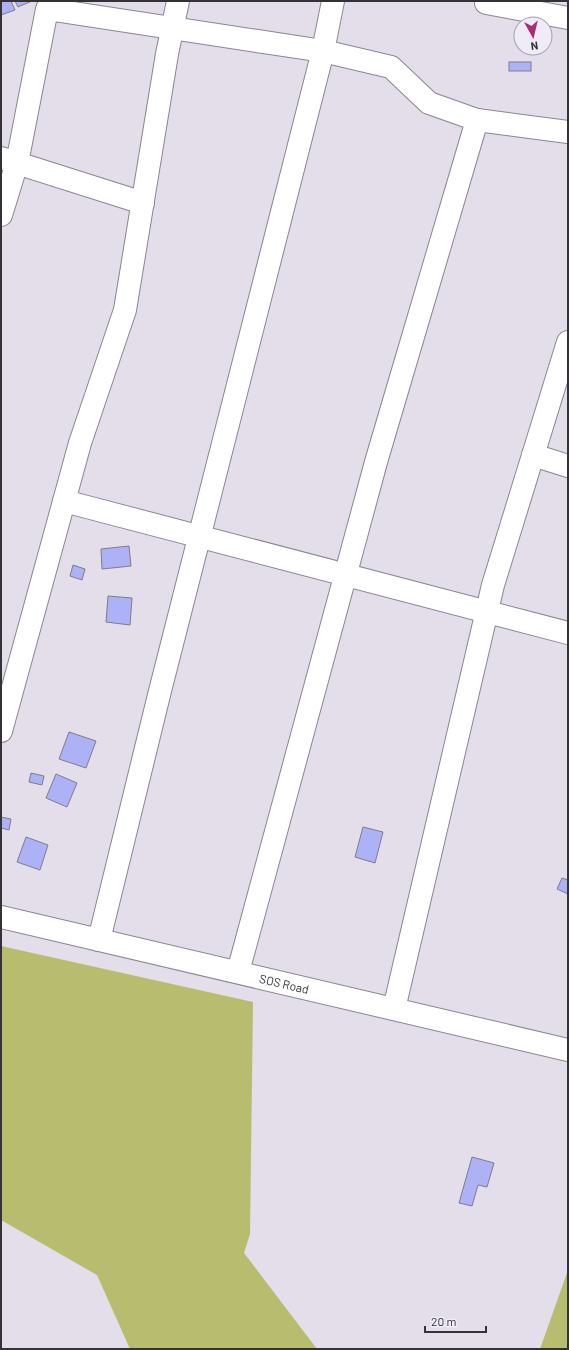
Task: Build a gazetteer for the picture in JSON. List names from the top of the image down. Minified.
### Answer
{"streets":{"street":["SOS Road"]},"scale_bar":"20 m","north":"bottom"}
